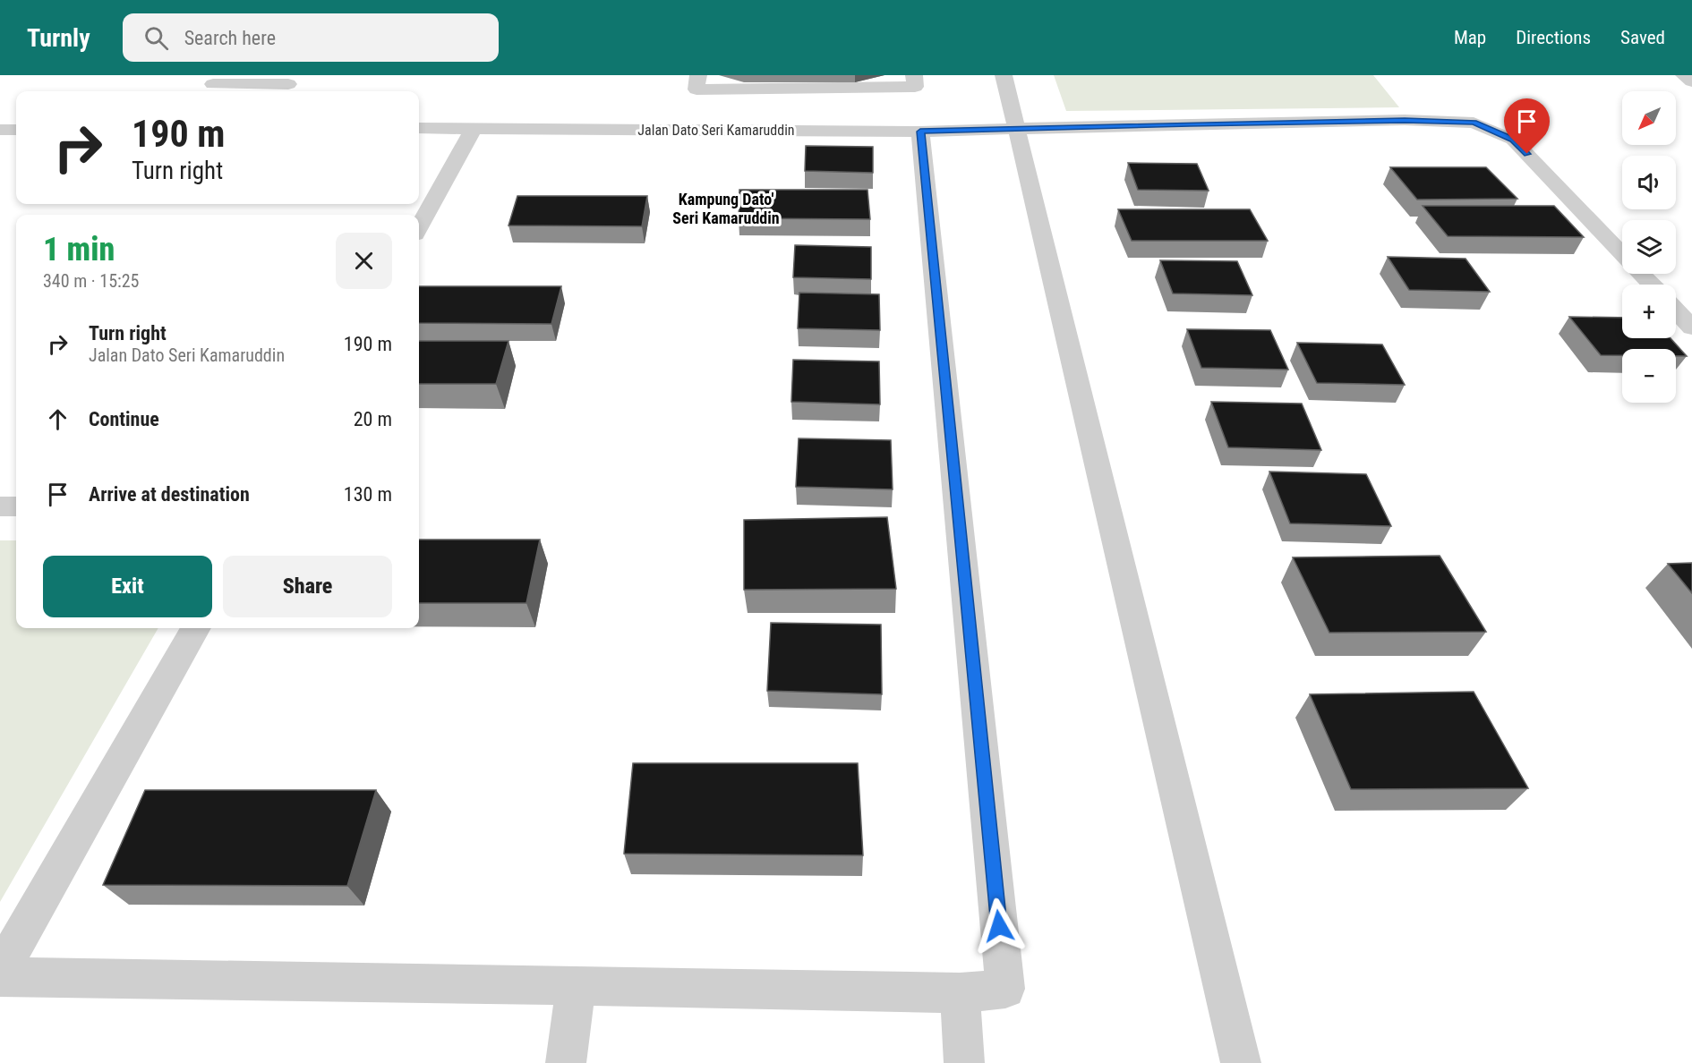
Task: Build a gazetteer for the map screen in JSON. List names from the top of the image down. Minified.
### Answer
{"streets":{"street":["Jalan Dato Seri Kamaruddin"]},"districts":["Kampung Dato' Seri Kamaruddin"],"north":"bottom left","page":{"header":"Turnly","search":"Search here","nav":["Map","Directions","Saved"],"map_buttons":["+","−"],"turn":["190 m","Turn right"],"heading":["1 min","340 m · 15:25"],"list":[{"name":"Turn right","note":"Jalan Dato Seri Kamaruddin","value":"190 m"},{"name":"Continue","value":"20 m"},{"name":"Arrive at destination","value":"130 m"}],"buttons":["Exit","Share"]}}
